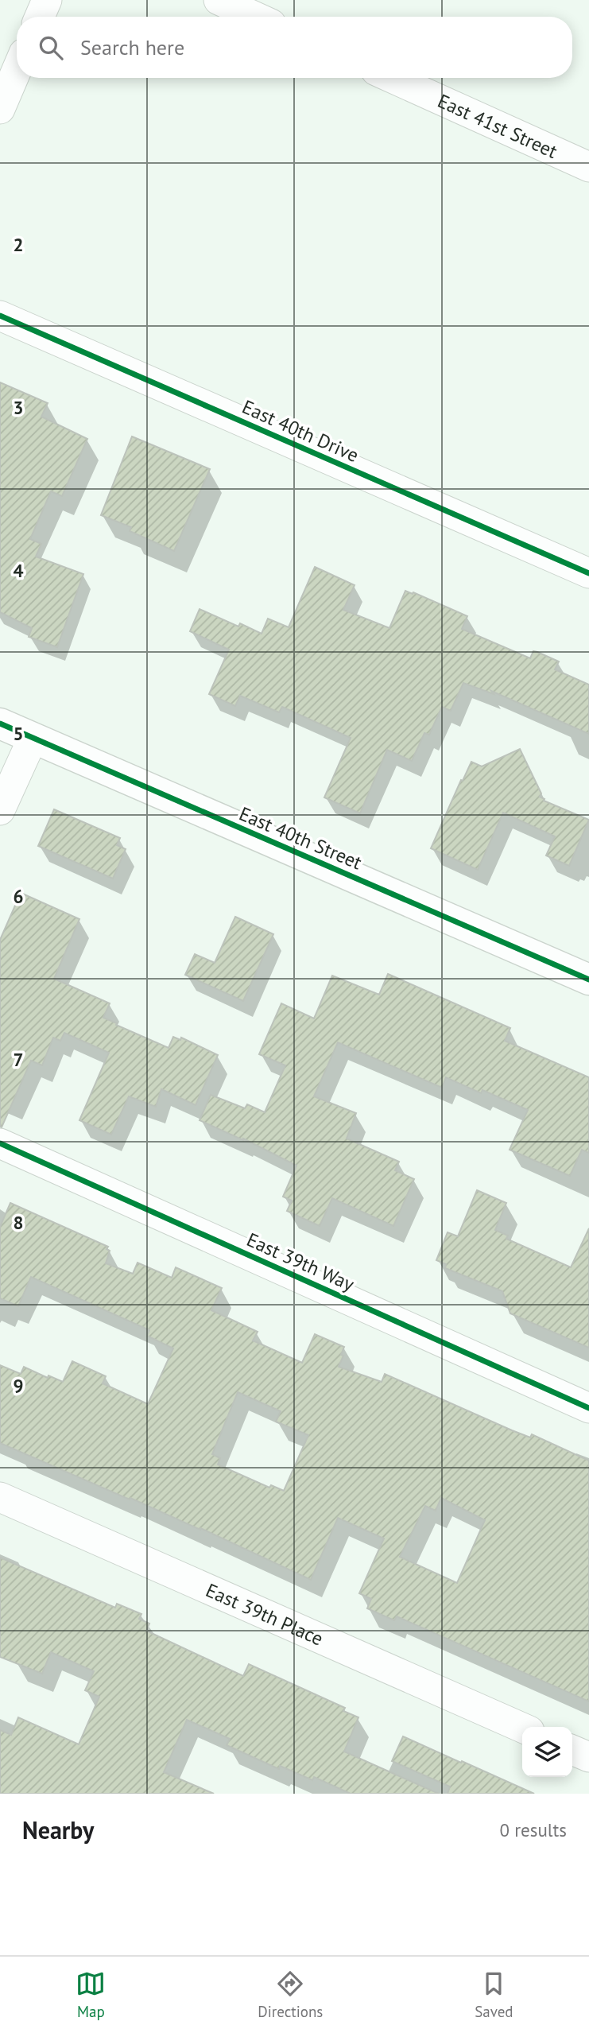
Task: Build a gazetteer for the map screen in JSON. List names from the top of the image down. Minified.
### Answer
{"streets":{"street":["East 41st Street","East 40th Drive","East 40th Street","East 39th Way","East 39th Place"]},"page":{"search":"Search here","heading":["Nearby","0 results"],"nav":["Map","Directions","Saved"]},"grid":{"rows":["2","3","4","5","6","7","8","9"]}}
